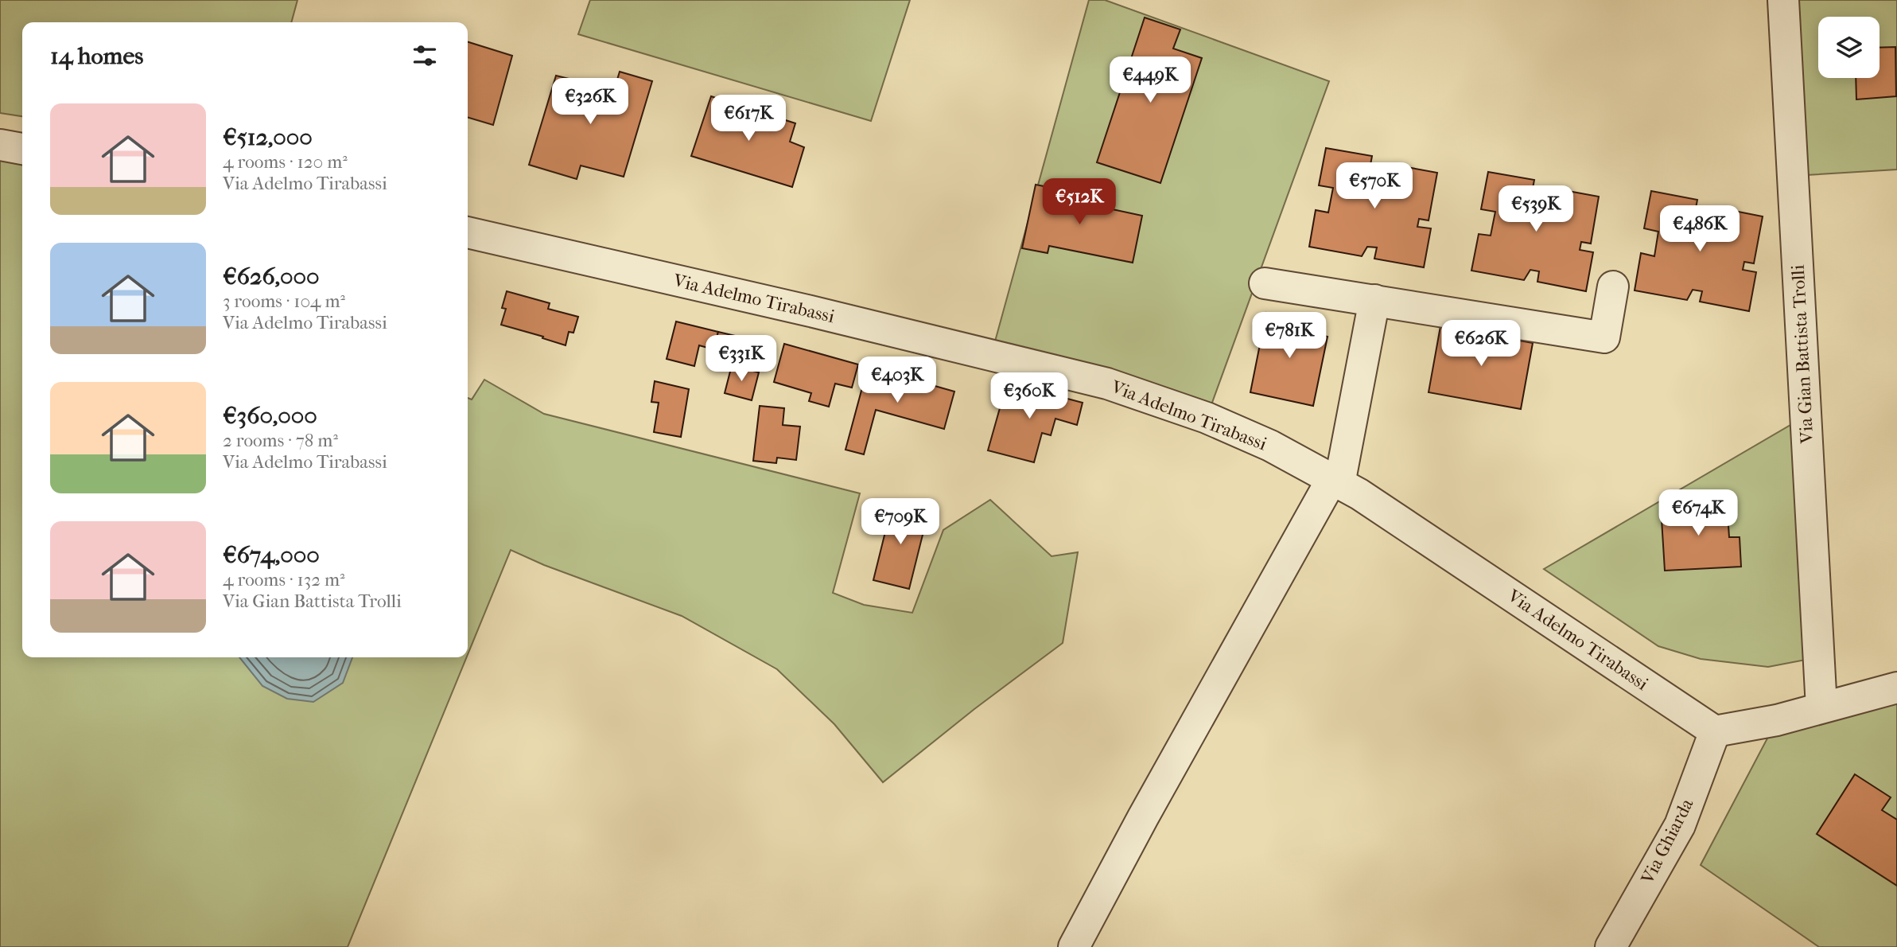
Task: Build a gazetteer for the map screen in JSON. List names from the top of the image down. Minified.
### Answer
{"streets":{"street":["Via Adelmo Tirabassi","Via Gian Battista Trolli","Via Ghiarda"]},"crossings":[["Via Adelmo Tirabassi","Via Ghiarda"]],"page":{"heading":"14 homes","price":["€449K","€326K","€617K","€570K","€512K","€539K","€486K","€781K","€626K","€331K","€403K","€360K","€674K","€709K"],"list":[{"name":"€512,000","note":"4 rooms · 120 m² · Via Adelmo Tirabassi"},{"name":"€626,000","note":"3 rooms · 104 m² · Via Adelmo Tirabassi"},{"name":"€360,000","note":"2 rooms · 78 m² · Via Adelmo Tirabassi"},{"name":"€674,000","note":"4 rooms · 132 m² · Via Gian Battista Trolli"}]}}
